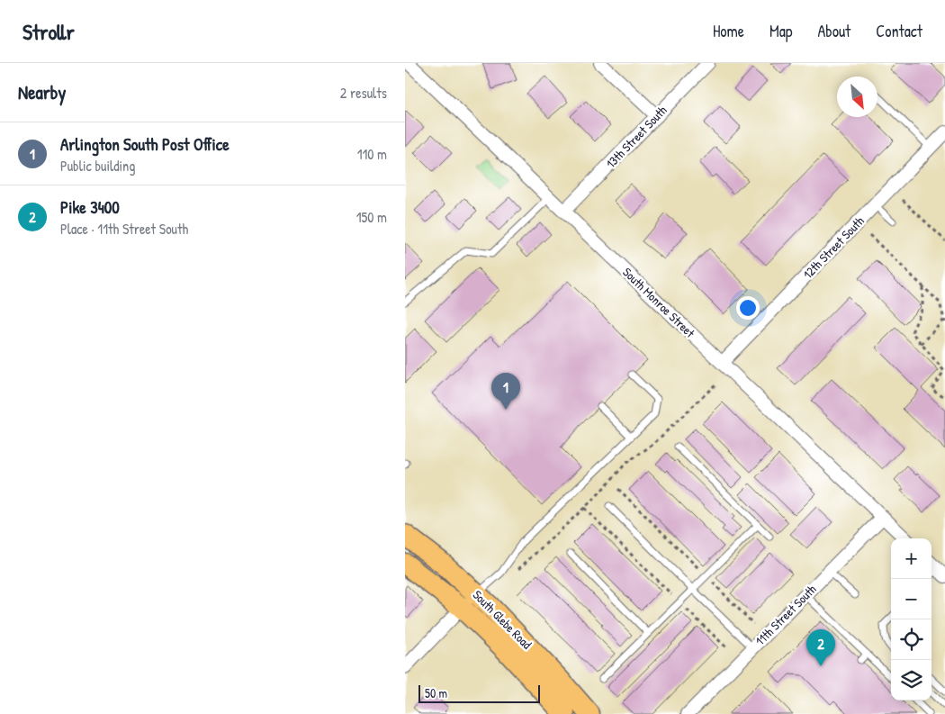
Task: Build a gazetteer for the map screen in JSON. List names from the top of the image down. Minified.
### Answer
{"streets":{"main road":["South Glebe Road"],"street":["13th Street South","12th Street South","South Monroe Street","11th Street South"]},"crossings":[["13th Street South","South Monroe Street"],["12th Street South","South Monroe Street"],["South Monroe Street","11th Street South"]],"scale_bar":"50 m","north":"bottom right","page":{"header":"Strollr","nav":["Home","Map","About","Contact"],"heading":["Nearby","2 results"],"list":[{"mark":"1","name":"Arlington South Post Office","note":"Public building","value":"110 m"},{"mark":"2","name":"Pike 3400","note":"Place · 11th Street South","value":"150 m"}],"pins":["1","2"],"map_buttons":["+","−"],"scale":"50 m"}}
